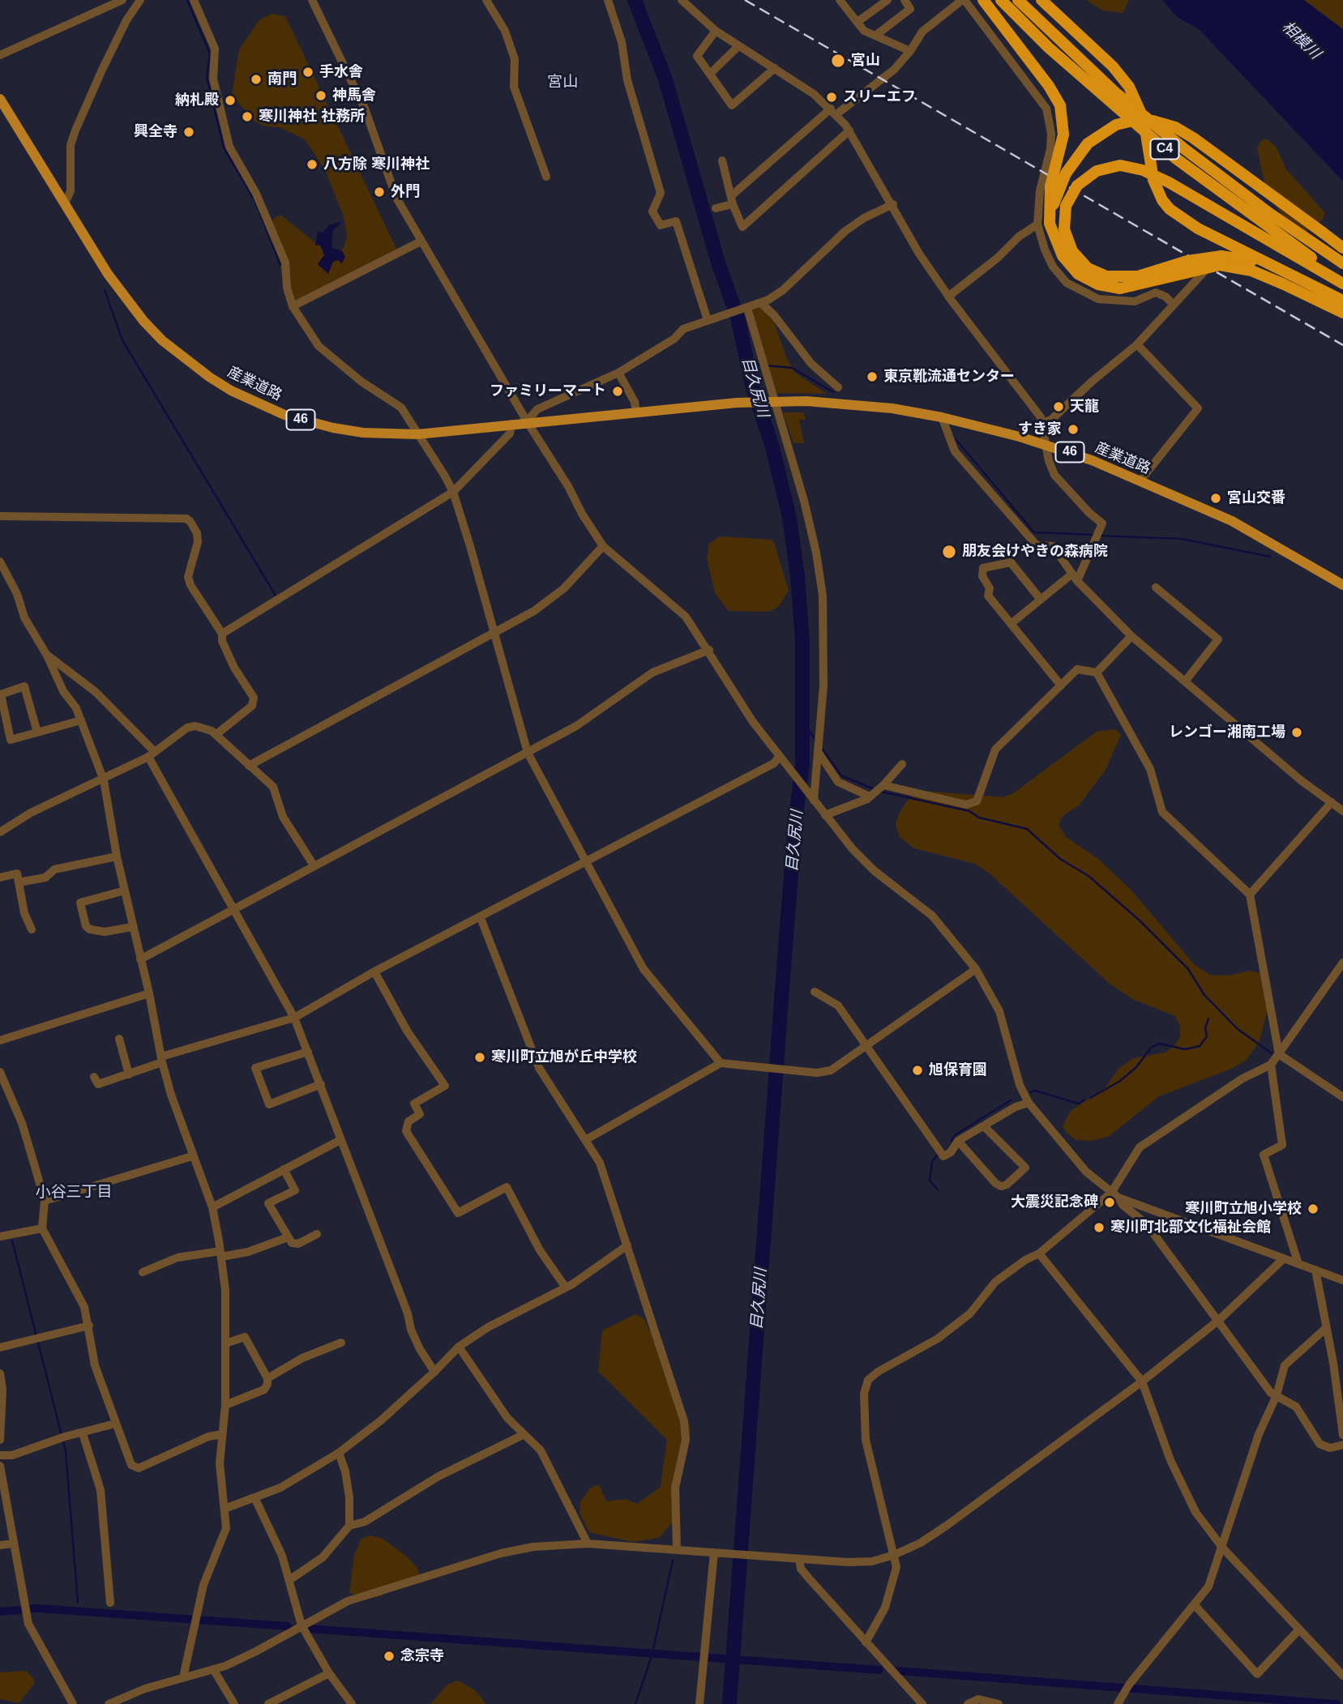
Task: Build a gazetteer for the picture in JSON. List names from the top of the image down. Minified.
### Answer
{"streets":{"highway":["C4"],"main road":["産業道路","46"]},"districts":["宮山","小谷三丁目"],"water":["相模川","目久尻川"],"places":["宮山","手水舎","南門","神馬舎","スリーエフ","納札殿","寒川神社 社務所","興全寺","八方除 寒川神社","外門","東京靴流通センター","ファミリーマート","天龍","すき家","宮山交番","朋友会けやきの森病院","レンゴー湘南工場","寒川町立旭が丘中学校","旭保育園","大震災記念碑","寒川町立旭小学校","寒川町北部文化福祉会館","念宗寺"]}
